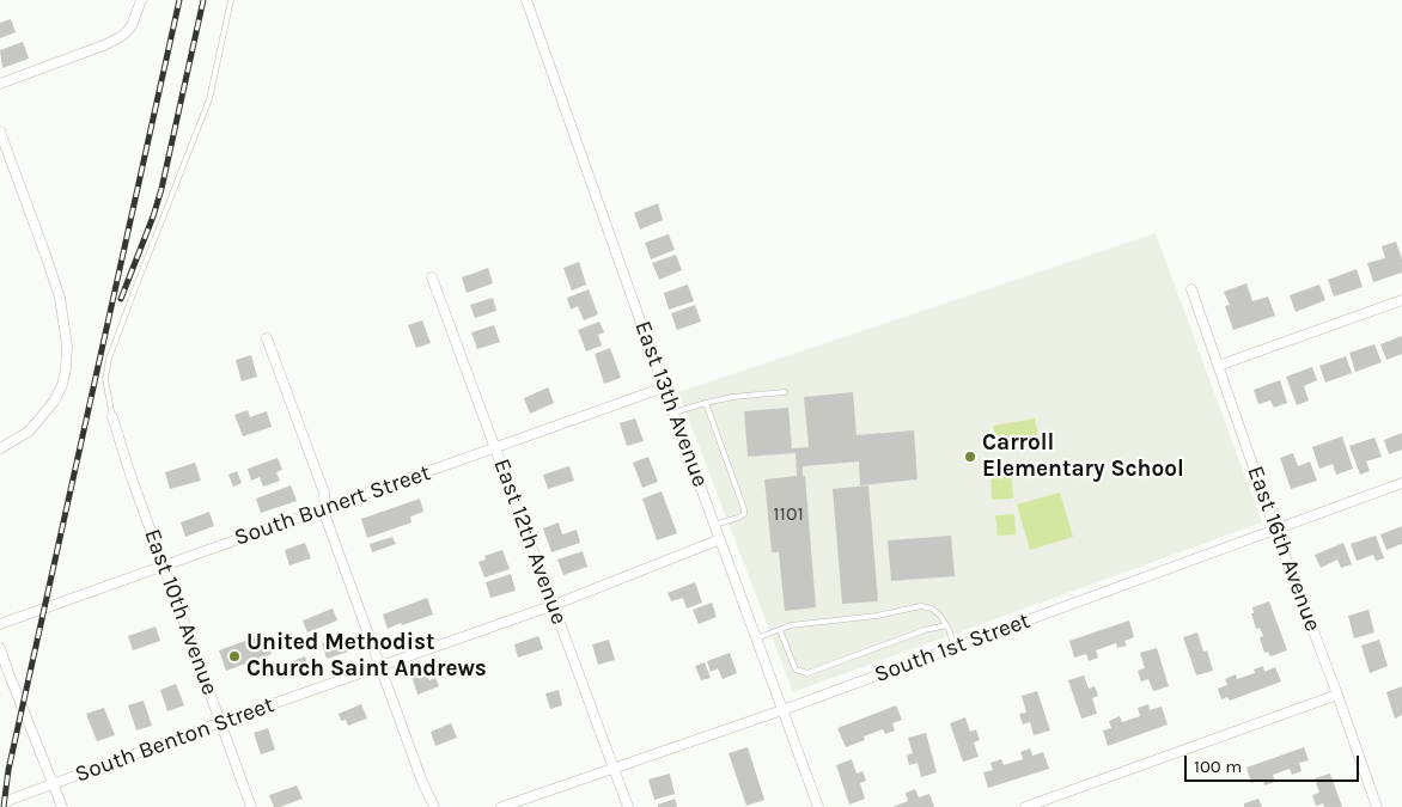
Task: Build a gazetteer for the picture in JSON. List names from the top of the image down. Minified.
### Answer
{"streets":{"street":["East 13th Avenue","South Bunert Street","East 12th Avenue","East 16th Avenue","East 10th Avenue","South 1st Street","South Benton Street"]},"crossings":[["East 13th Avenue","South Bunert Street"],["East 13th Avenue","South 1st Street"],["East 13th Avenue","South Benton Street"],["South Bunert Street","East 12th Avenue"],["South Bunert Street","East 10th Avenue"],["East 12th Avenue","South 1st Street"],["East 12th Avenue","South Benton Street"],["East 16th Avenue","South 1st Street"],["East 10th Avenue","South Benton Street"]],"places":["Carroll Elementary School","United Methodist Church Saint Andrews"],"house_numbers":["1101"],"scale_bar":"100 m"}
